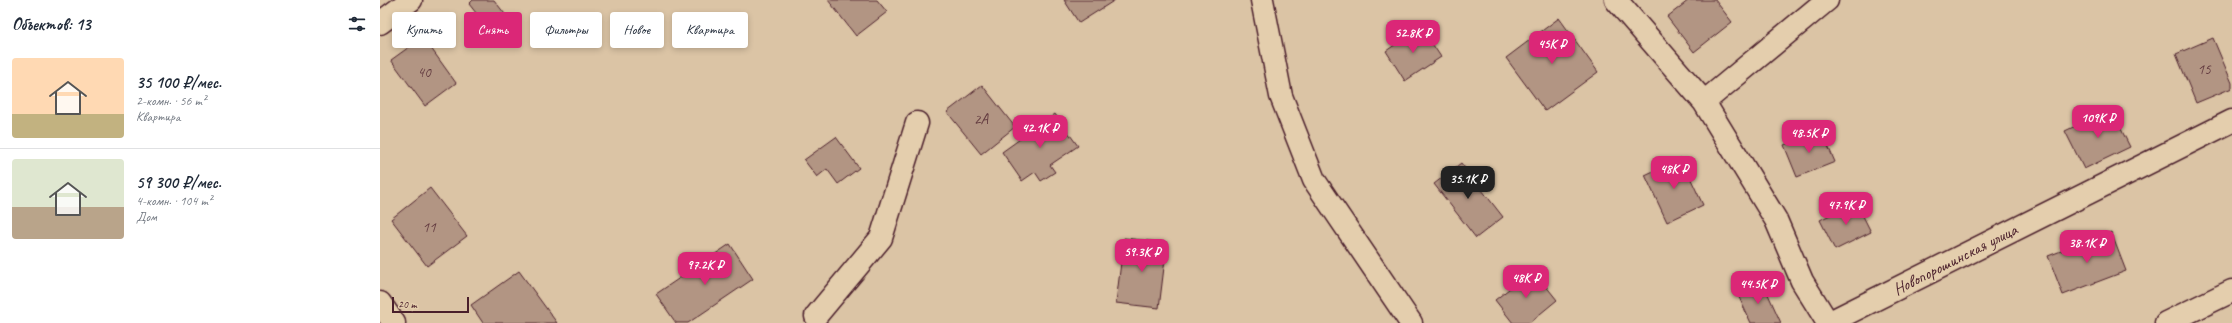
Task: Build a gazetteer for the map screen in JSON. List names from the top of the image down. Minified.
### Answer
{"streets":{"street":["Новопорошинская улица"]},"house_numbers":["15","40","2А","11"],"scale_bar":"20 m","page":{"heading":"Объектов: 13","chip":["Купить","Снять","Фильтры","Новое","Квартира"],"price":["52.8K ₽","45K ₽","109K ₽","42.1K ₽","48.5K ₽","48K ₽","35.1K ₽","47.9K ₽","38.1K ₽","59.3K ₽","97.2K ₽","48K ₽","44.5K ₽"],"list":[{"name":"35 100 ₽/мес.","note":"2-комн. · 56 m² · Квартира"},{"name":"59 300 ₽/мес.","note":"4-комн. · 104 m² · Дом"}],"scale":"20 m"}}
